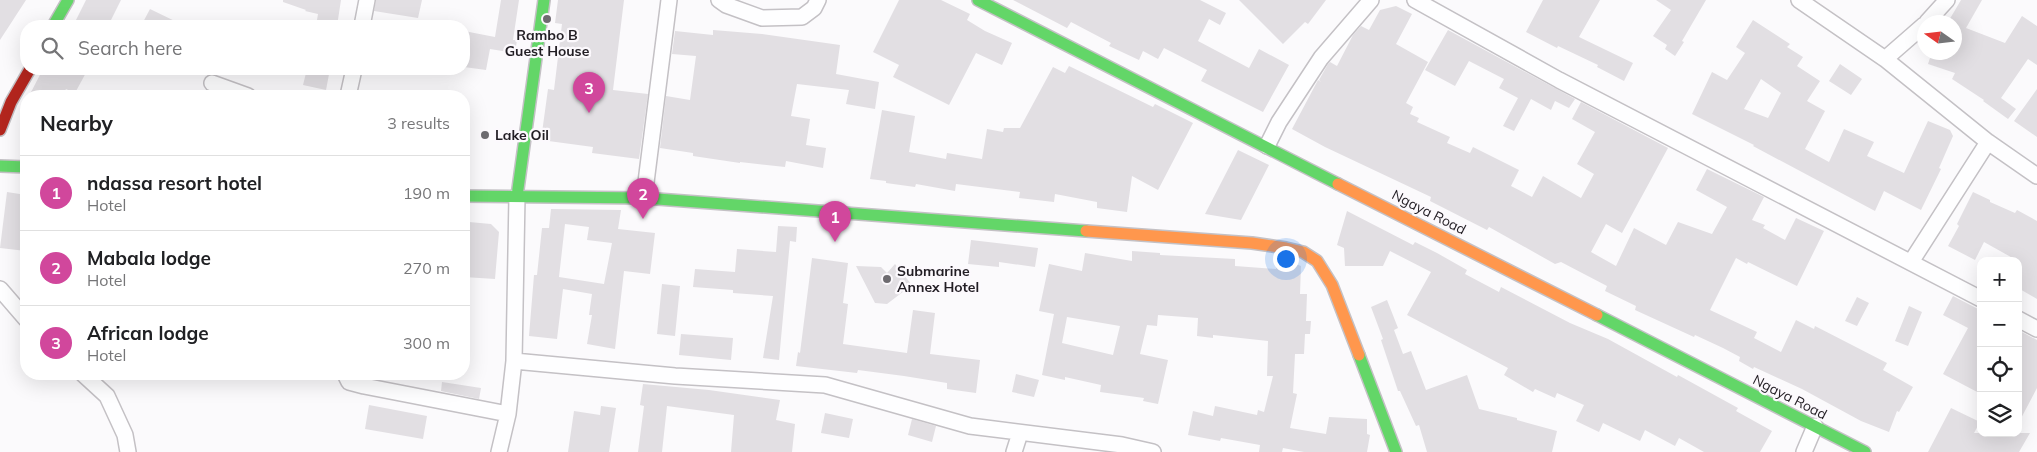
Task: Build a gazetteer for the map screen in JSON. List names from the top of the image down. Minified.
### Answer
{"streets":{"street":["Ngaya Road"]},"places":["Rambo B Guest House","Lake Oil","Submarine Annex Hotel"],"north":"left","page":{"search":"Search here","pins":["3","2","1"],"heading":["Nearby","3 results"],"list":[{"mark":"1","name":"ndassa resort hotel","note":"Hotel","value":"190 m"},{"mark":"2","name":"Mabala lodge","note":"Hotel","value":"270 m"},{"mark":"3","name":"African lodge","note":"Hotel","value":"300 m"}],"map_buttons":["+","−"]}}
